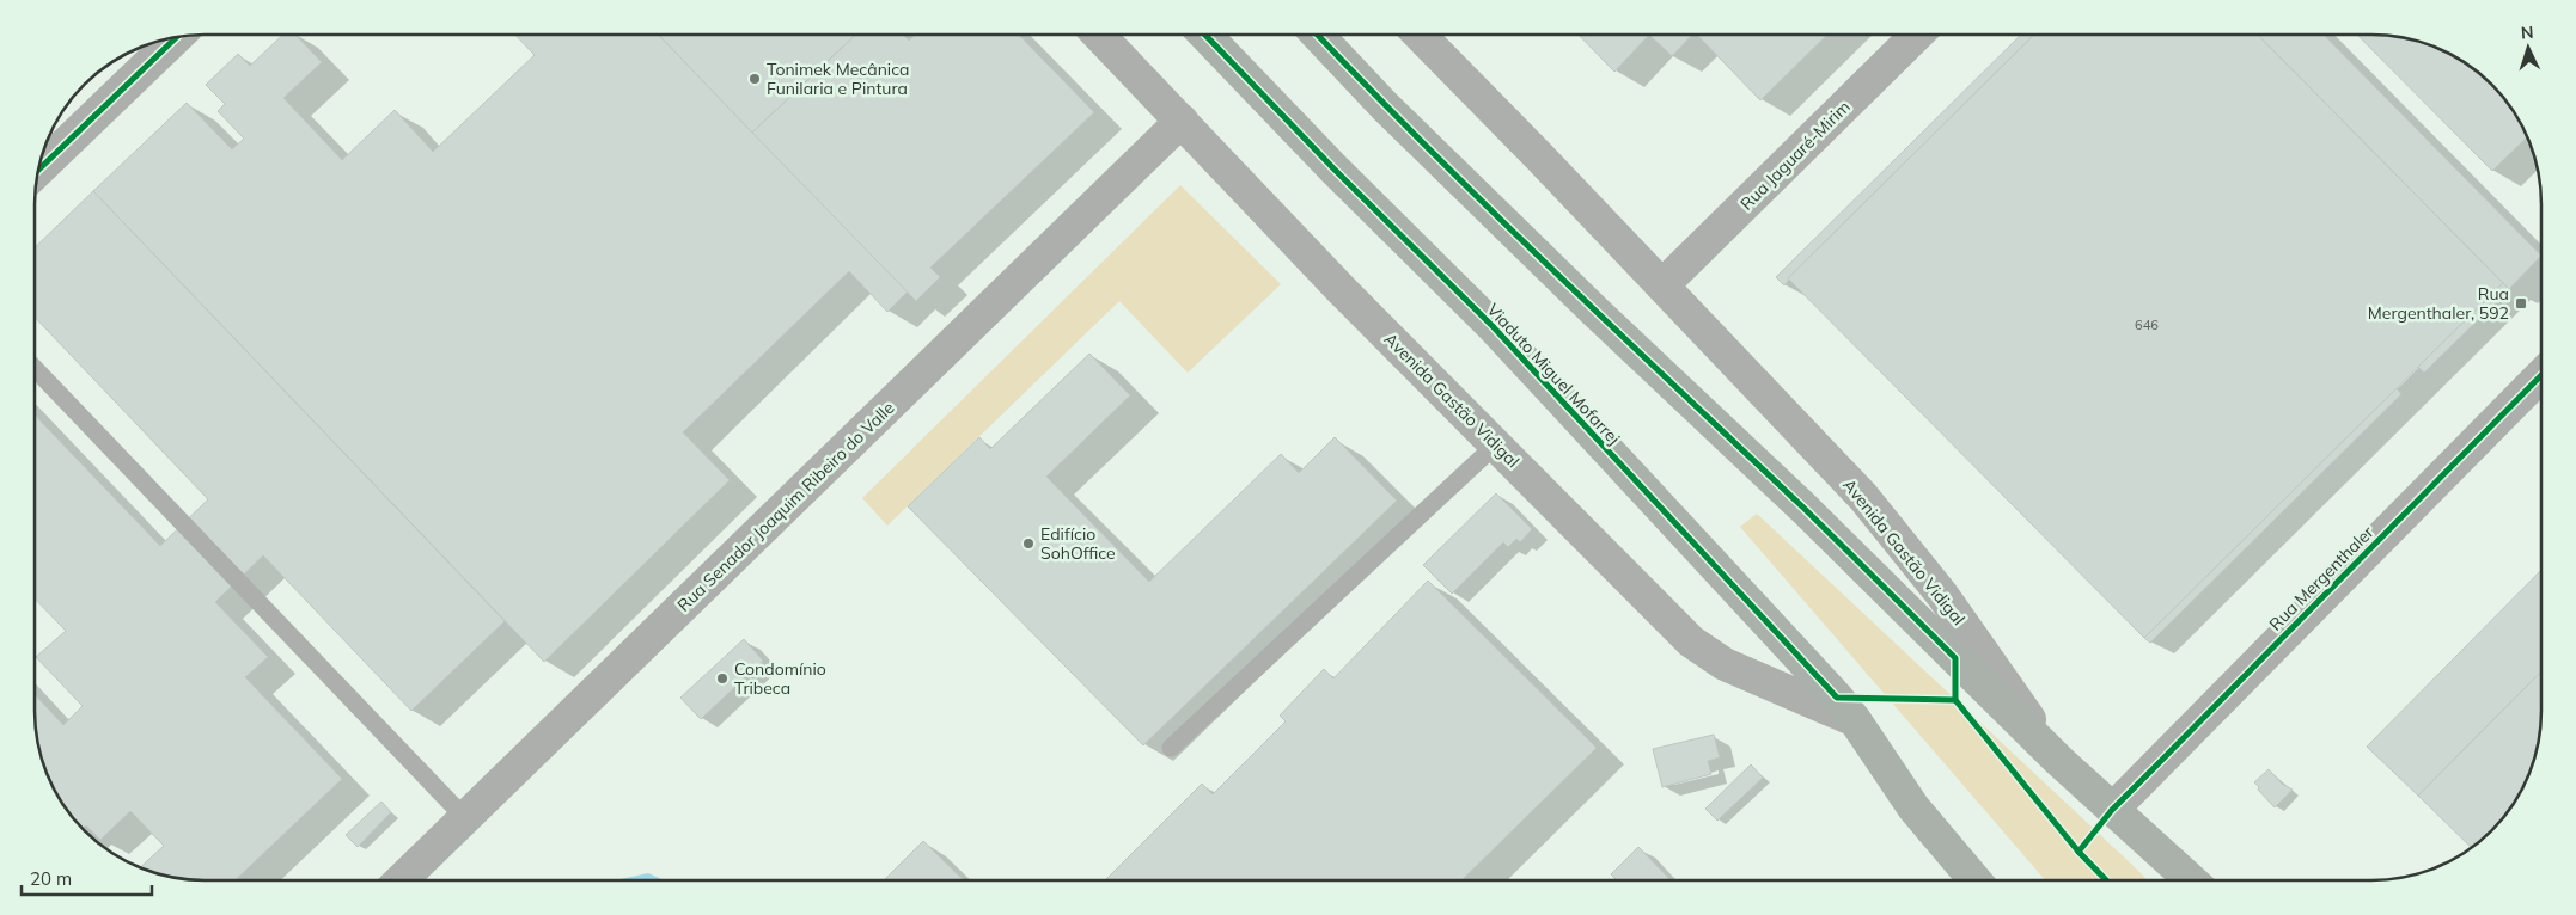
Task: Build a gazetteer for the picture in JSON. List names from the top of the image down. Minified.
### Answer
{"streets":{"highway":["Viaduto Miguel Mofarrej","Avenida Gastão Vidigal"],"street":["Rua Jaguaré-Mirim","Rua Senador Joaquim Ribeiro do Valle","Rua Mergenthaler"]},"crossings":[["Rua Jaguaré-Mirim","Avenida Gastão Vidigal"],["Viaduto Miguel Mofarrej","Avenida Gastão Vidigal"],["Avenida Gastão Vidigal","Rua Senador Joaquim Ribeiro do Valle"],["Avenida Gastão Vidigal","Rua Mergenthaler"]],"places":{"other":["Tonimek Mecânica Funilaria e Pintura","Edifício SohOffice","Condomínio Tribeca"],"transit":["Rua Mergenthaler, 592"]},"house_numbers":["646"],"scale_bar":"20 m","north":"top"}
